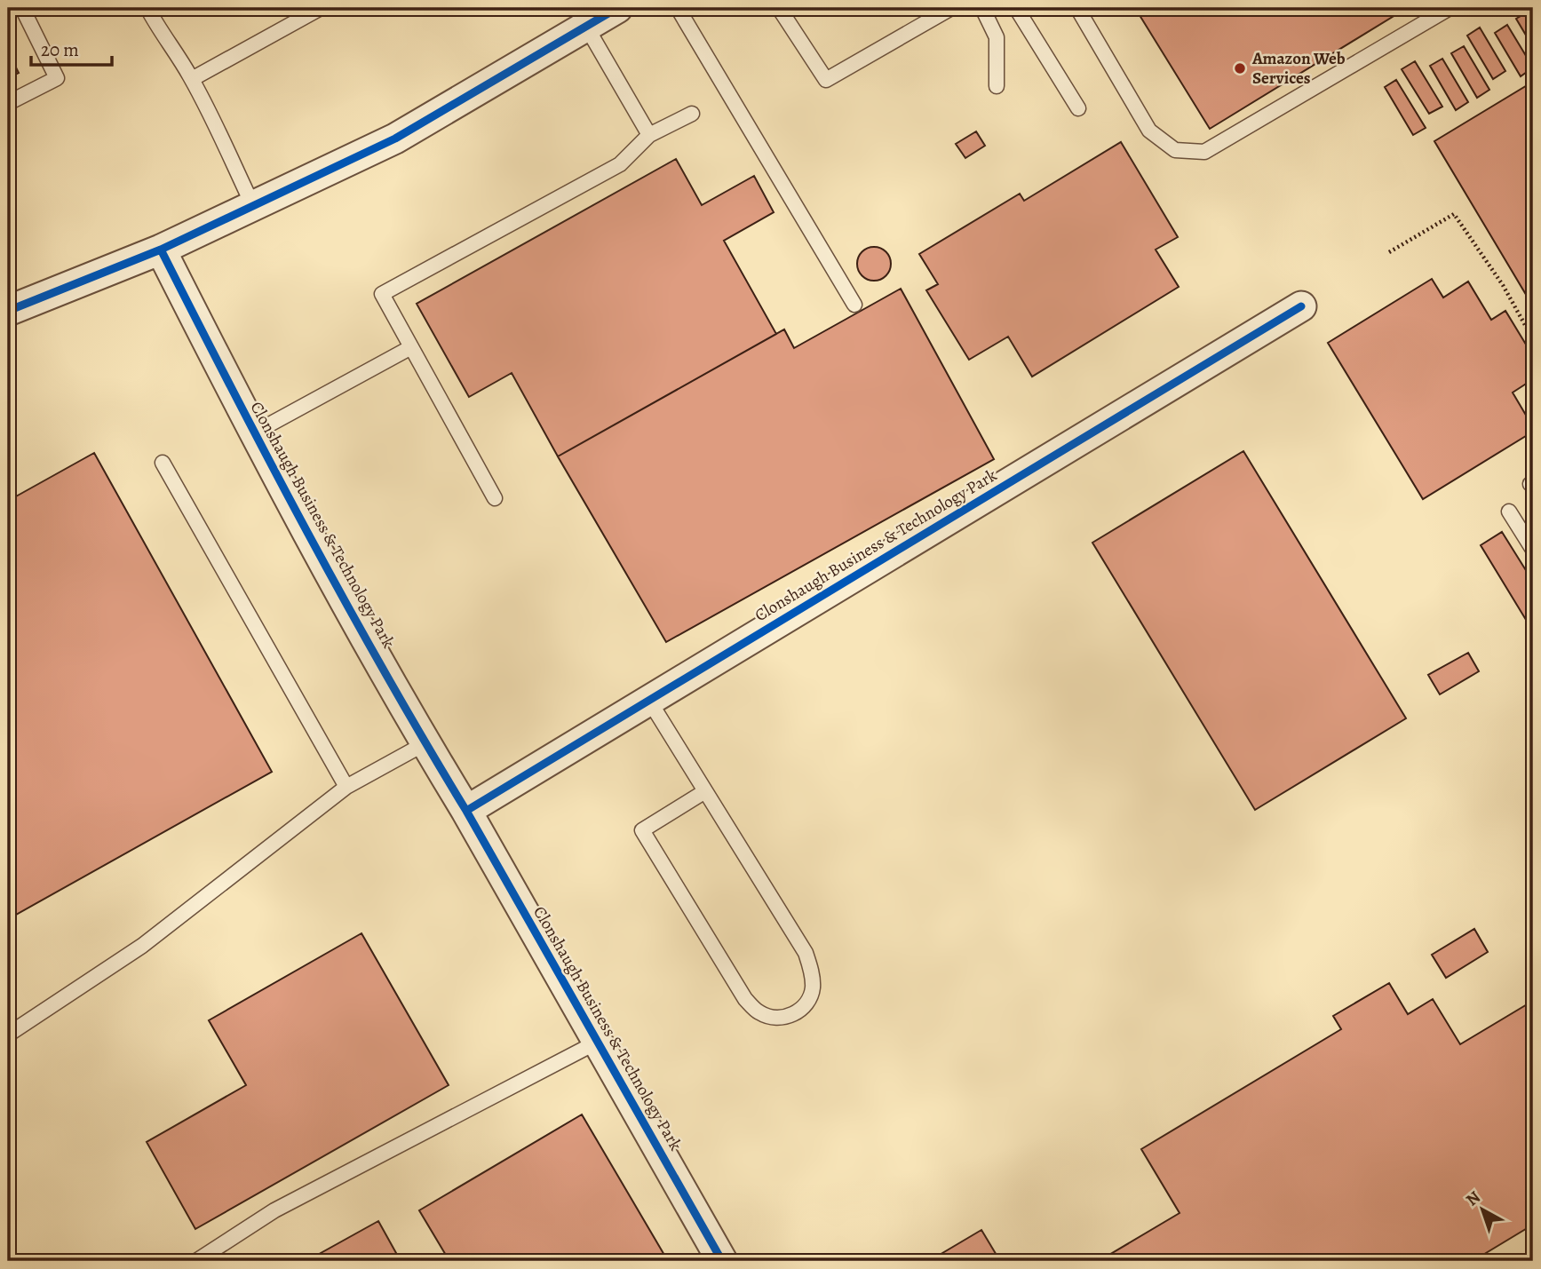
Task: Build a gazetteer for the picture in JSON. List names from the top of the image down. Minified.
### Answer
{"streets":{"street":["Clonshaugh Business & Technology Park"]},"places":["Amazon Web Services"],"scale_bar":"20 m","north":"top left"}
